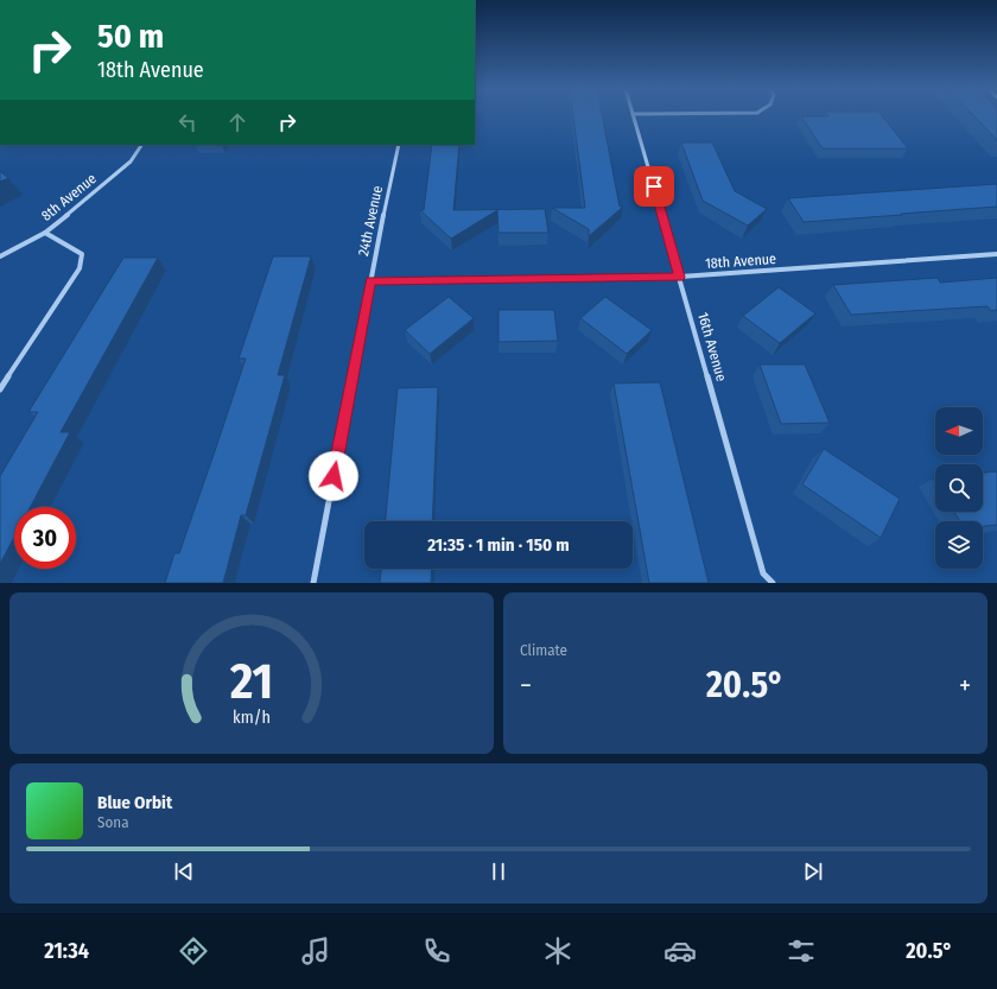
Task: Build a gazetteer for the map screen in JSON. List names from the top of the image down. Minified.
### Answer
{"streets":{"street":["8th Avenue","24th Avenue","18th Avenue","16th Avenue"]},"crossings":[["24th Avenue","18th Avenue"],["18th Avenue","16th Avenue"]],"north":"left","page":{"turn":["50 m","18th Avenue"],"limit":"30","trip":"21:35 · 1 min · 150 m","tile":"Climate","heat":["−","20.5°","+"],"song":["Blue Orbit","Sona"],"tabs":["21:34","20.5°"],"gauge":["21","km/h"]}}
